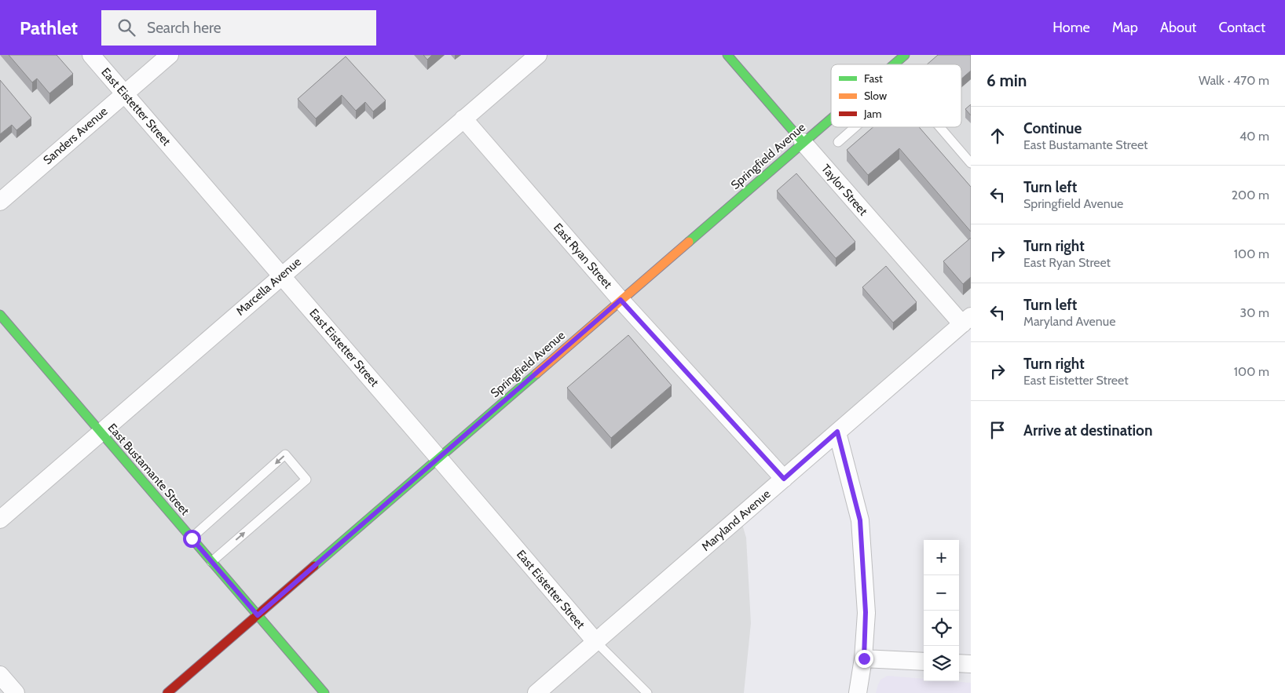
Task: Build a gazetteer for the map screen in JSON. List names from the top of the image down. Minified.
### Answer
{"streets":{"main road":["Springfield Avenue","Taylor Street","East Bustamante Street"],"street":["East Eistetter Street","Sanders Avenue","East Ryan Street","Marcella Avenue","Maryland Avenue"]},"crossings":[["East Eistetter Street","Sanders Avenue"],["East Eistetter Street","Springfield Avenue"],["East Eistetter Street","Marcella Avenue"],["East Eistetter Street","Maryland Avenue"],["Springfield Avenue","Taylor Street"],["Springfield Avenue","East Ryan Street"],["Springfield Avenue","East Bustamante Street"],["Taylor Street","Maryland Avenue"],["East Ryan Street","Marcella Avenue"],["East Ryan Street","Maryland Avenue"],["Marcella Avenue","East Bustamante Street"]],"legend":["Fast","Slow","Jam"],"page":{"header":"Pathlet","search":"Search here","nav":["Home","Map","About","Contact"],"heading":["6 min","Walk · 470 m"],"list":[["Continue","East Bustamante Street","40 m"],["Turn left","Springfield Avenue","200 m"],["Turn right","East Ryan Street","100 m"],["Turn left","Maryland Avenue","30 m"],["Turn right","East Eistetter Street","100 m"],"Arrive at destination"],"map_buttons":["+","−"]}}
